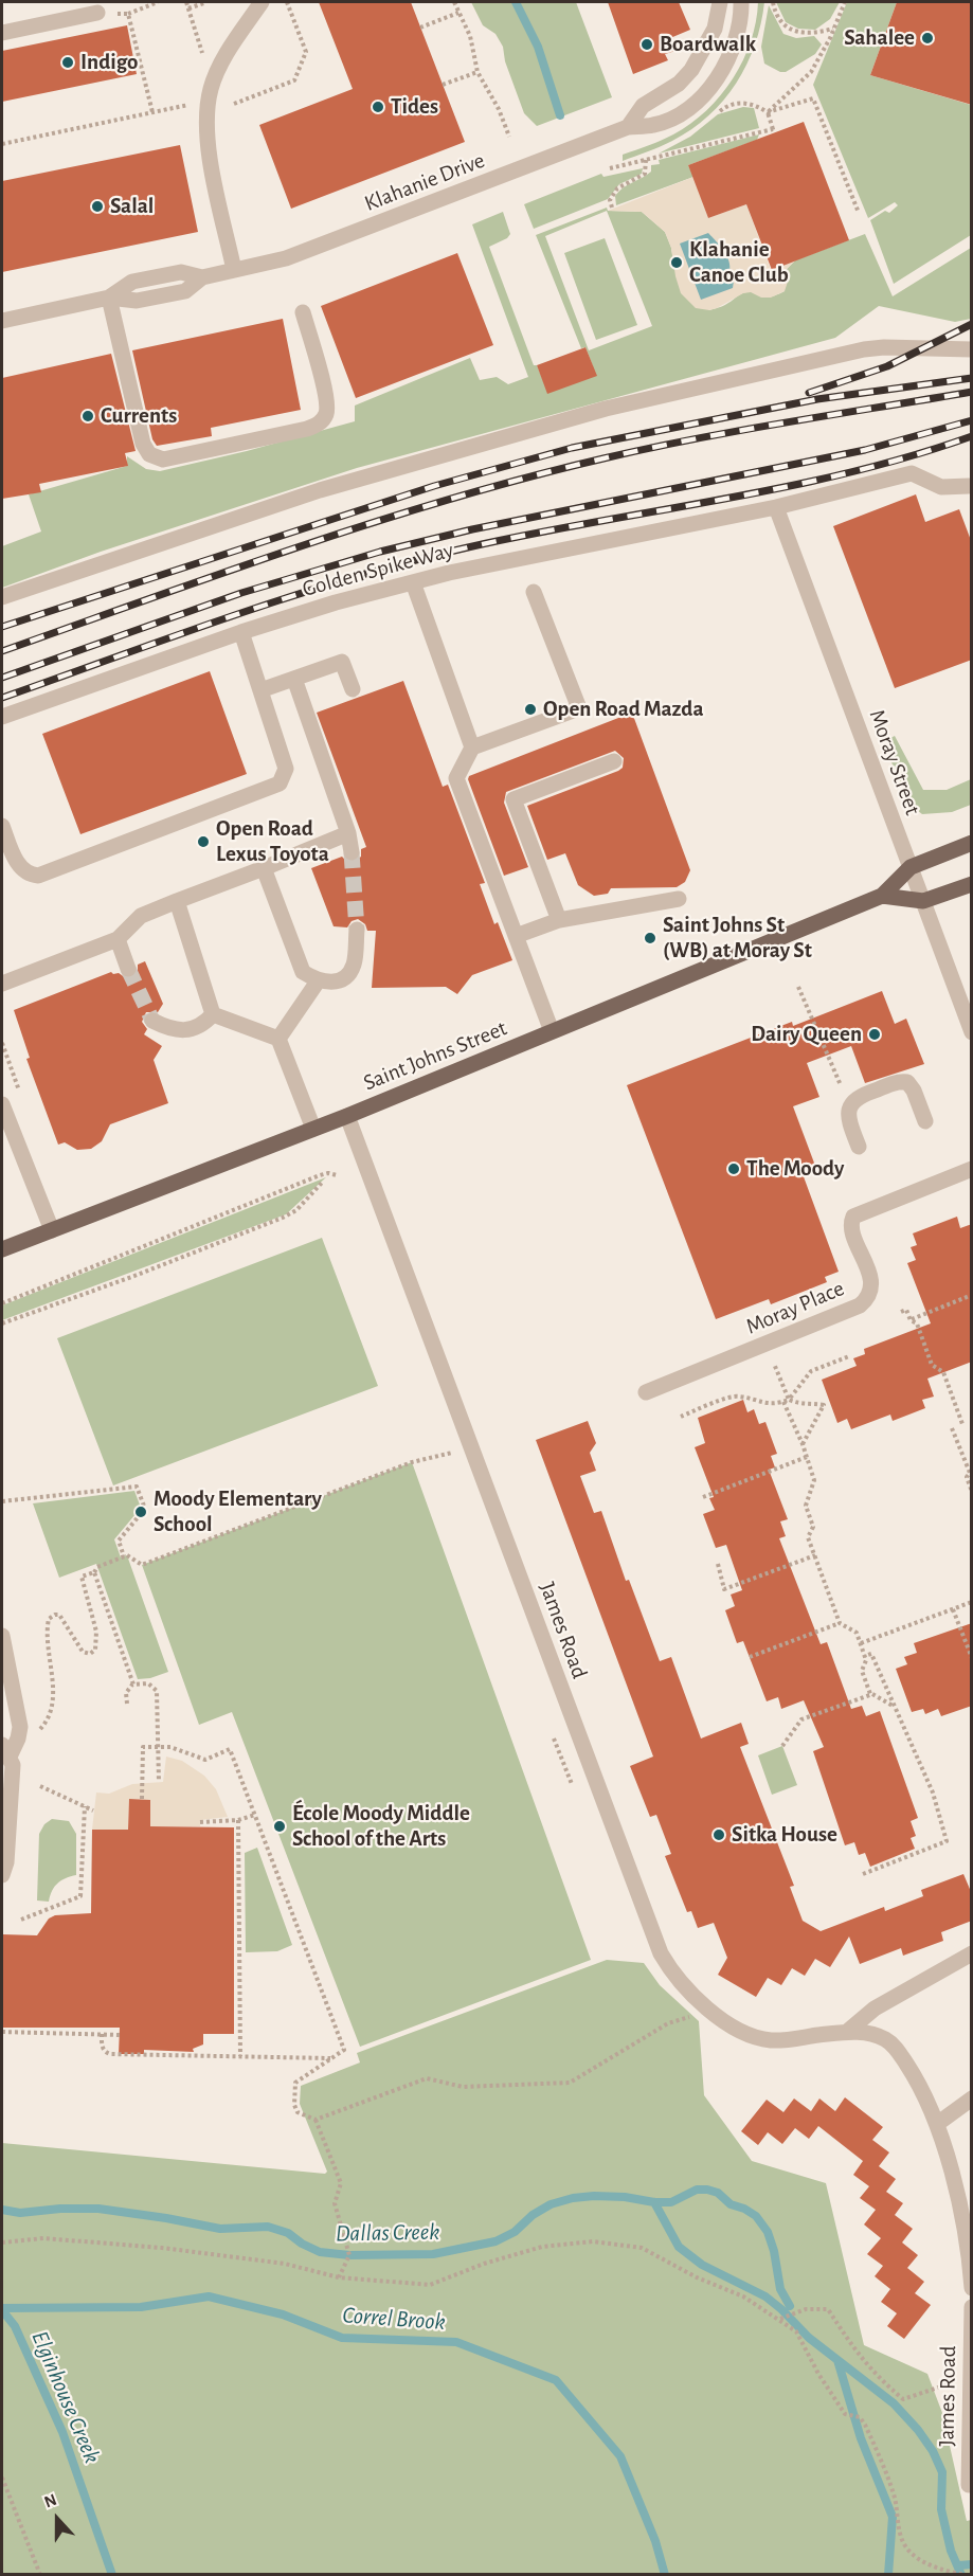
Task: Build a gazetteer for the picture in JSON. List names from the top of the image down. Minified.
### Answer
{"streets":{"main road":["Saint Johns Street"],"street":["Klahanie Drive","Golden Spike Way","Moray Street","Moray Place","James Road"]},"crossings":[["Golden Spike Way","Moray Street"],["Moray Street","Saint Johns Street"],["Saint Johns Street","James Road"]],"water":["Dallas Creek","Correl Brook","Elginhouse Creek"],"places":["Sahalee","Boardwalk","Indigo","Tides","Salal","Klahanie Canoe Club","Currents","Open Road Mazda","Open Road Lexus Toyota","Saint Johns St (WB) at Moray St","Dairy Queen","The Moody","Moody Elementary School","École Moody Middle School of the Arts","Sitka House"],"north":"top"}
